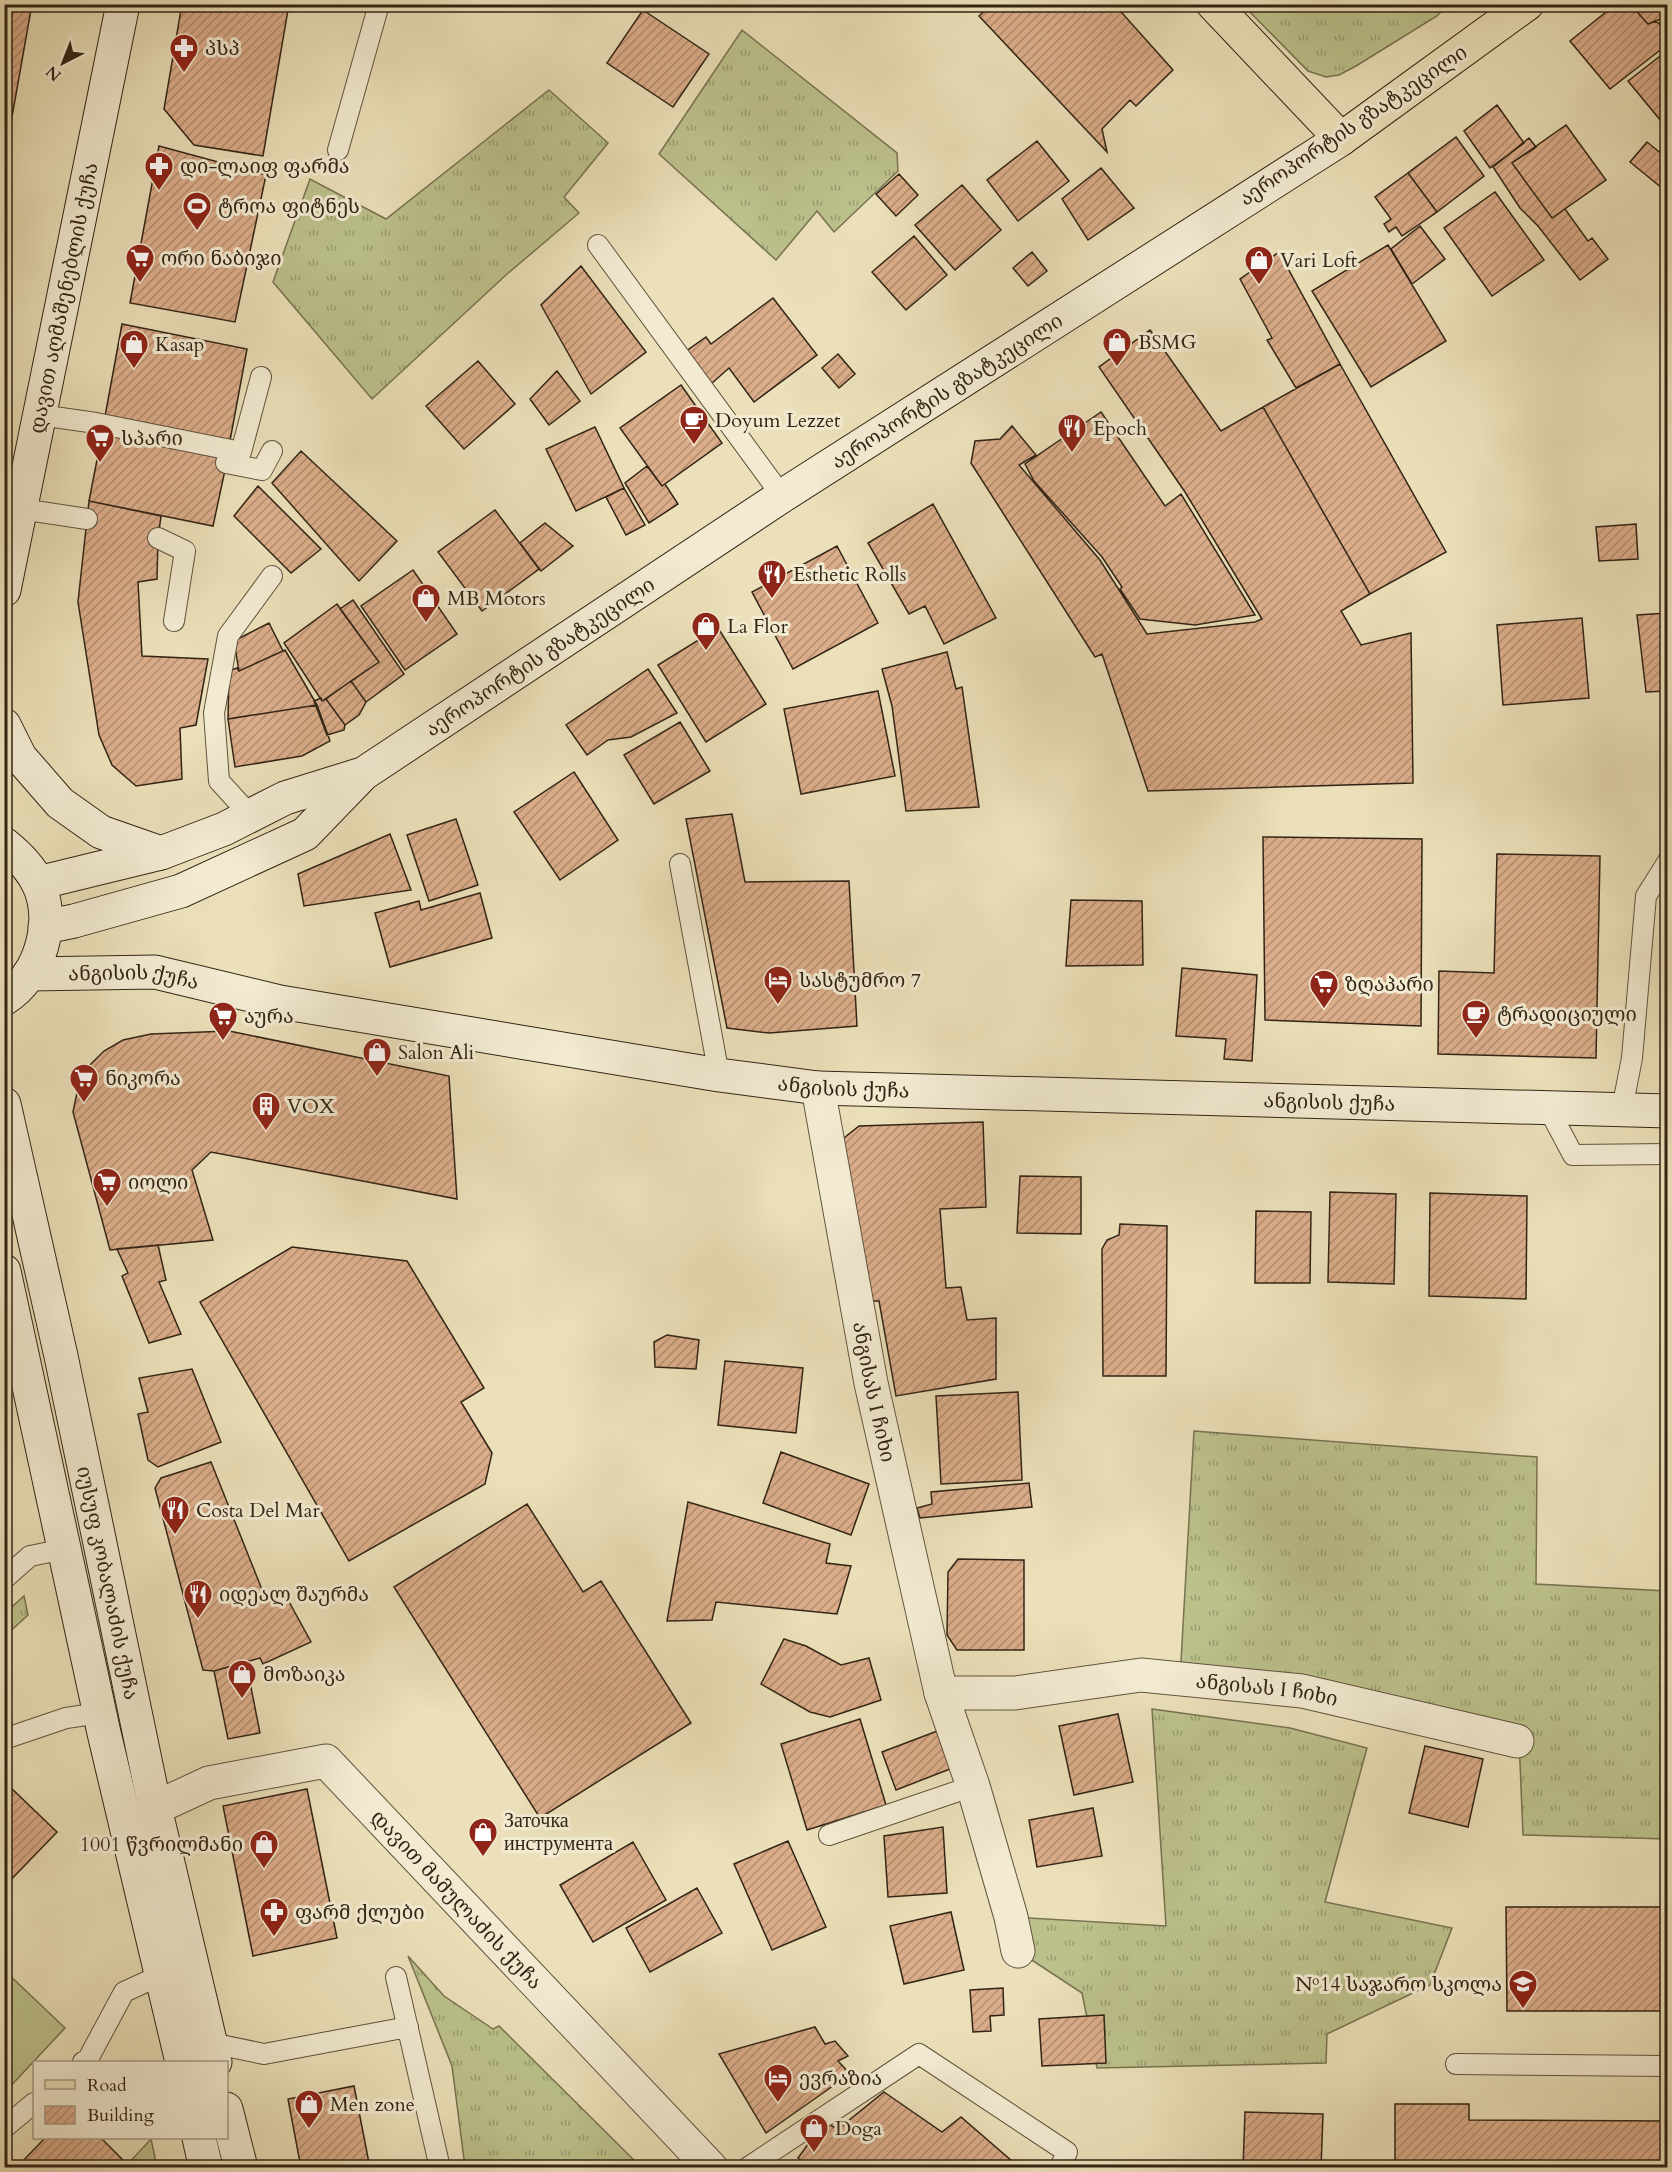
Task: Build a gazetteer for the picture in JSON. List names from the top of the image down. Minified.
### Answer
{"streets":{"main road":["აეროპორტის გზატკეცილი"],"street":["დავით აღმაშენებლის ქუჩა","ანგისის ქუჩა","ანგისას I ჩიხი","იუსუფ კობალაძის ქუჩა","დავით მამულაძის ქუჩა"]},"crossings":[["ანგისის ქუჩა","ანგისას I ჩიხი"],["იუსუფ კობალაძის ქუჩა","დავით მამულაძის ქუჩა"]],"places":{"pharmacy":["პსპ","დი-ლაიფ ფარმა","ფარმ ქლუბი"],"sports":["ტროა ფიტნეს"],"supermarket":["ორი ნაბიჯი","სპარი","ზღაპარი","აურა","ნიკორა","იოლი"],"shop":["Vari Loft","BSMG","Kasap","MB Motors","La Flor","Salon Ali","მოზაიკა","Заточка инструмента","1001 წვრილმანი","Men zone","Doga"],"cafe":["Doyum Lezzet","ტრადიციული"],"restaurant":["Epoch","Esthetic Rolls","Costa Del Mar","იდეალ შაურმა"],"hotel":["სასტუმრო 7","ევრაზია"],"building":["VOX"],"school or university":["№14 საჯარო სკოლა"]},"legend":["Road","Building"],"north":"bottom left"}
